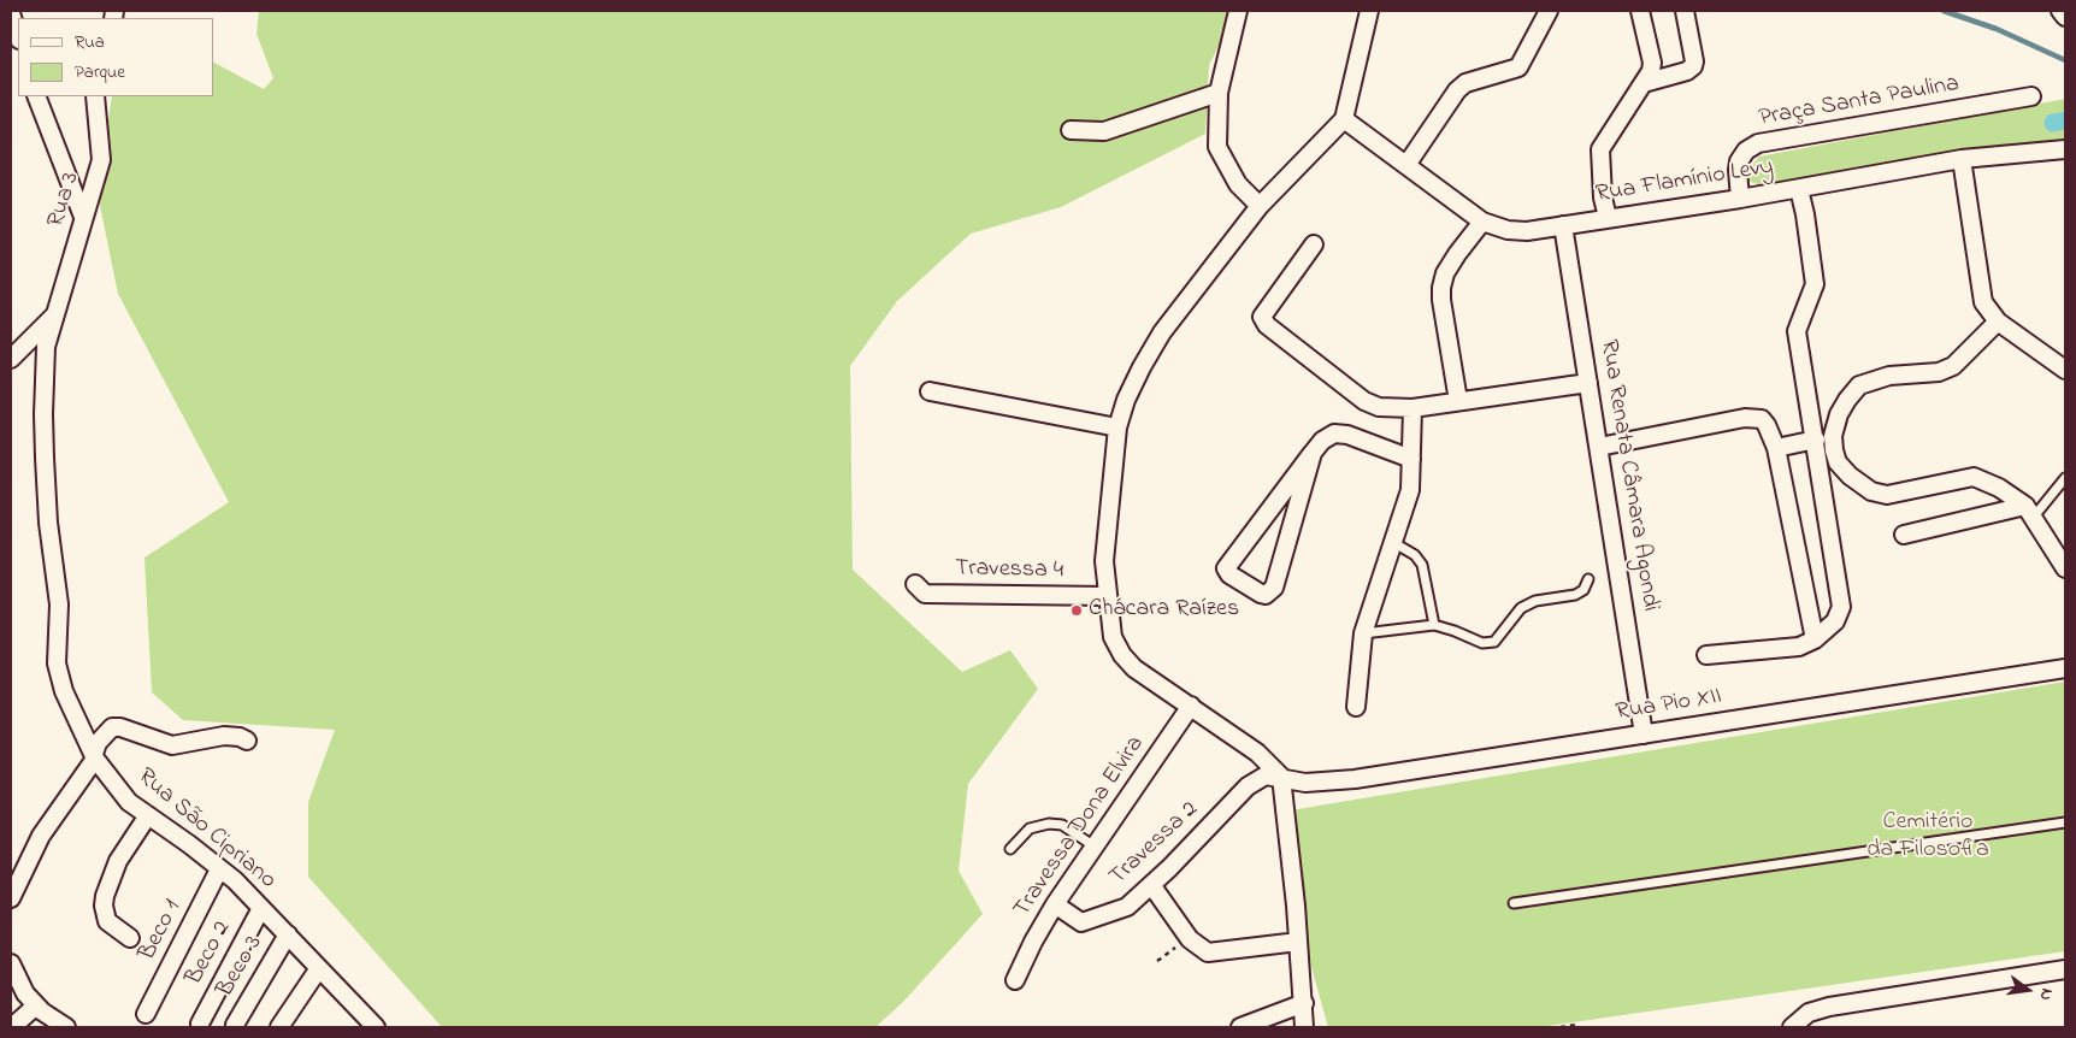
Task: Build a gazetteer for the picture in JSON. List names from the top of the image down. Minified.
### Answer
{"streets":{"street":["Praça Santa Paulina","Rua Flamínio Levy","Rua 3","Rua Renata Câmara Agondi","Travessa 4","Rua Pio XII","Travessa Dona Elvira","Rua São Cipriano","Travessa 2","Beco 1","Beco 2","Beco 3"]},"crossings":[["Praça Santa Paulina","Rua Flamínio Levy"],["Rua Flamínio Levy","Rua Renata Câmara Agondi"],["Rua 3","Rua São Cipriano"],["Rua Renata Câmara Agondi","Rua Pio XII"],["Rua Pio XII","Travessa 2"],["Travessa Dona Elvira","Travessa 2"],["Rua São Cipriano","Beco 1"],["Rua São Cipriano","Beco 2"],["Rua São Cipriano","Beco 3"]],"parks":["Cemitério da Filosofia"],"places":["Chácara Raízes"],"legend":["Rua","Parque"],"north":"right"}
